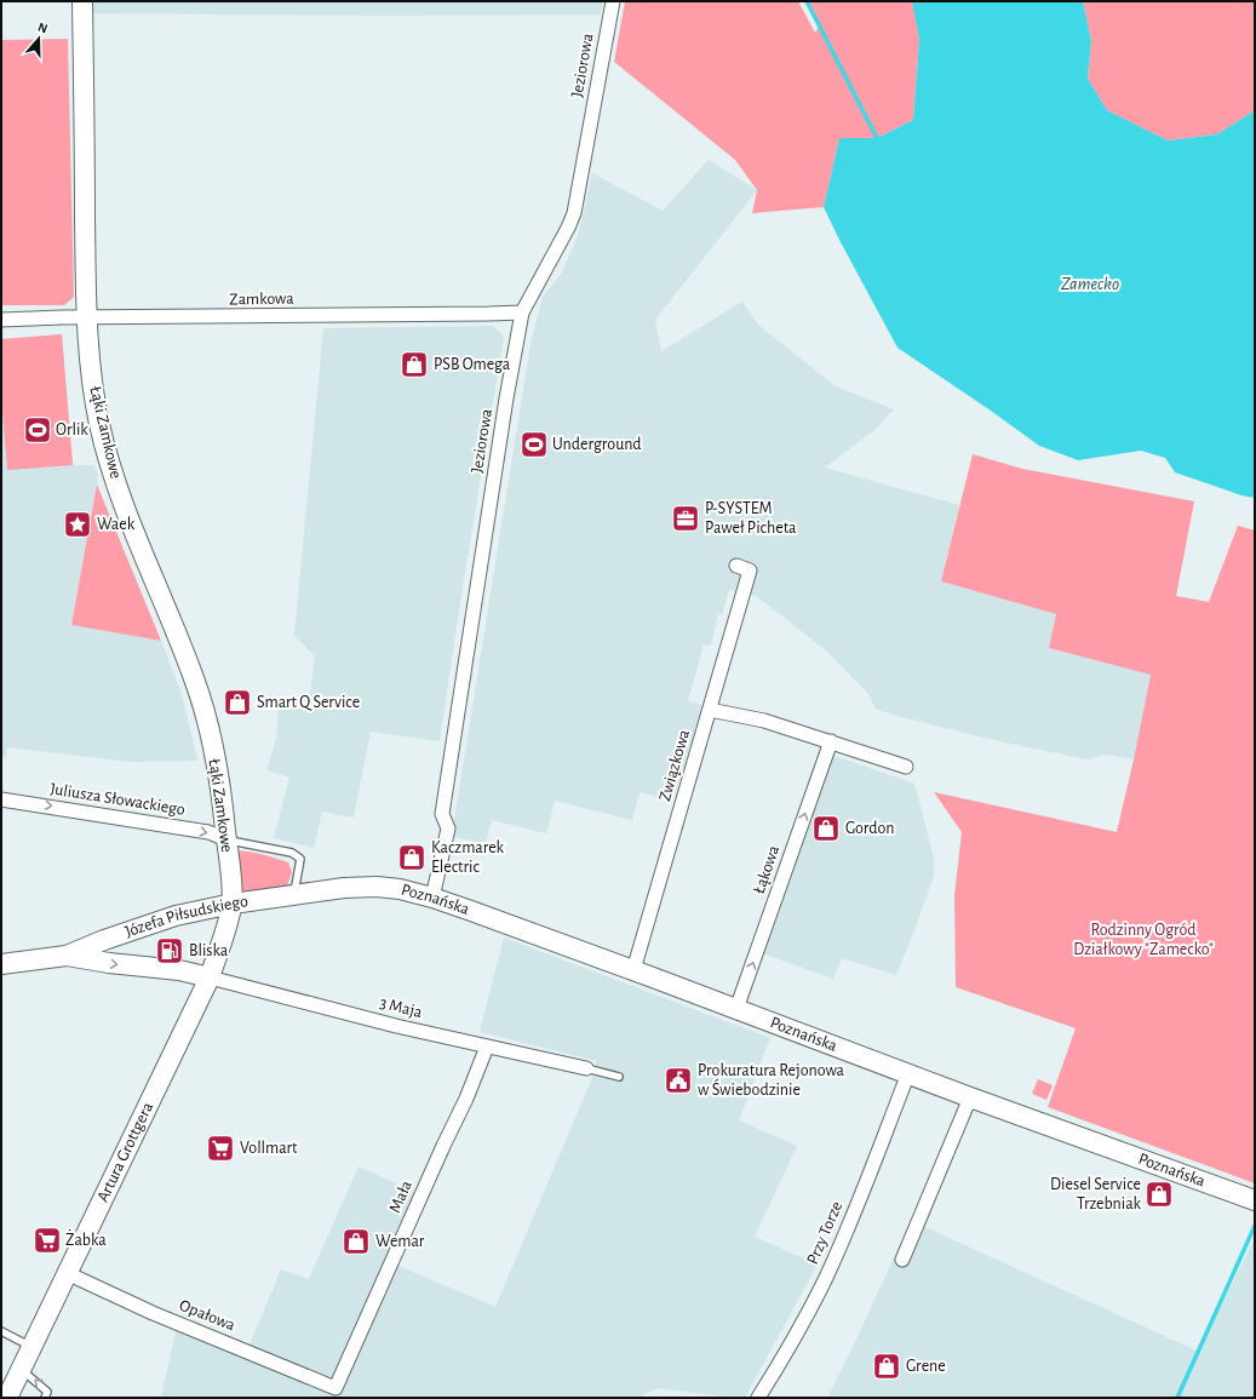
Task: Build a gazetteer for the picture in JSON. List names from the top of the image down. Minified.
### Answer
{"streets":{"street":["Jeziorowa","Zamkowa","Łąki Zamkowe","Związkowa","Juliusza Słowackiego","Łąkowa","Poznańska","Józefa Piłsudskiego","3 Maja","Artura Grottgera","Mała","Przy Torze","Opałowa"]},"crossings":[["Jeziorowa","Zamkowa"],["Jeziorowa","Poznańska"],["Zamkowa","Łąki Zamkowe"],["Łąki Zamkowe","Juliusza Słowackiego"],["Łąki Zamkowe","Józefa Piłsudskiego"],["Łąki Zamkowe","Artura Grottgera"],["Związkowa","Poznańska"],["Łąkowa","Poznańska"],["Poznańska","Józefa Piłsudskiego"],["Poznańska","Przy Torze"],["Józefa Piłsudskiego","Artura Grottgera"],["3 Maja","Artura Grottgera"],["3 Maja","Mała"],["Artura Grottgera","Opałowa"],["Mała","Opałowa"]],"one_way":["Juliusza Słowackiego","Łąkowa"],"water":["Zamecko"],"parks":["Rodzinny Ogród Działkowy \"Zamecko\""],"places":{"shop":["PSB Omega","Smart Q Service","Gordon","Kaczmarek Electric","Diesel Service Trzebniak","Wemar","Grene"],"sports":["Orlik","Underground"],"office":["P-SYSTEM Paweł Picheta"],"place":["Waek"],"fuel station":["Bliska"],"public building":["Prokuratura Rejonowa w Świebodzinie"],"supermarket":["Vollmart","Żabka"]},"north":"top"}
